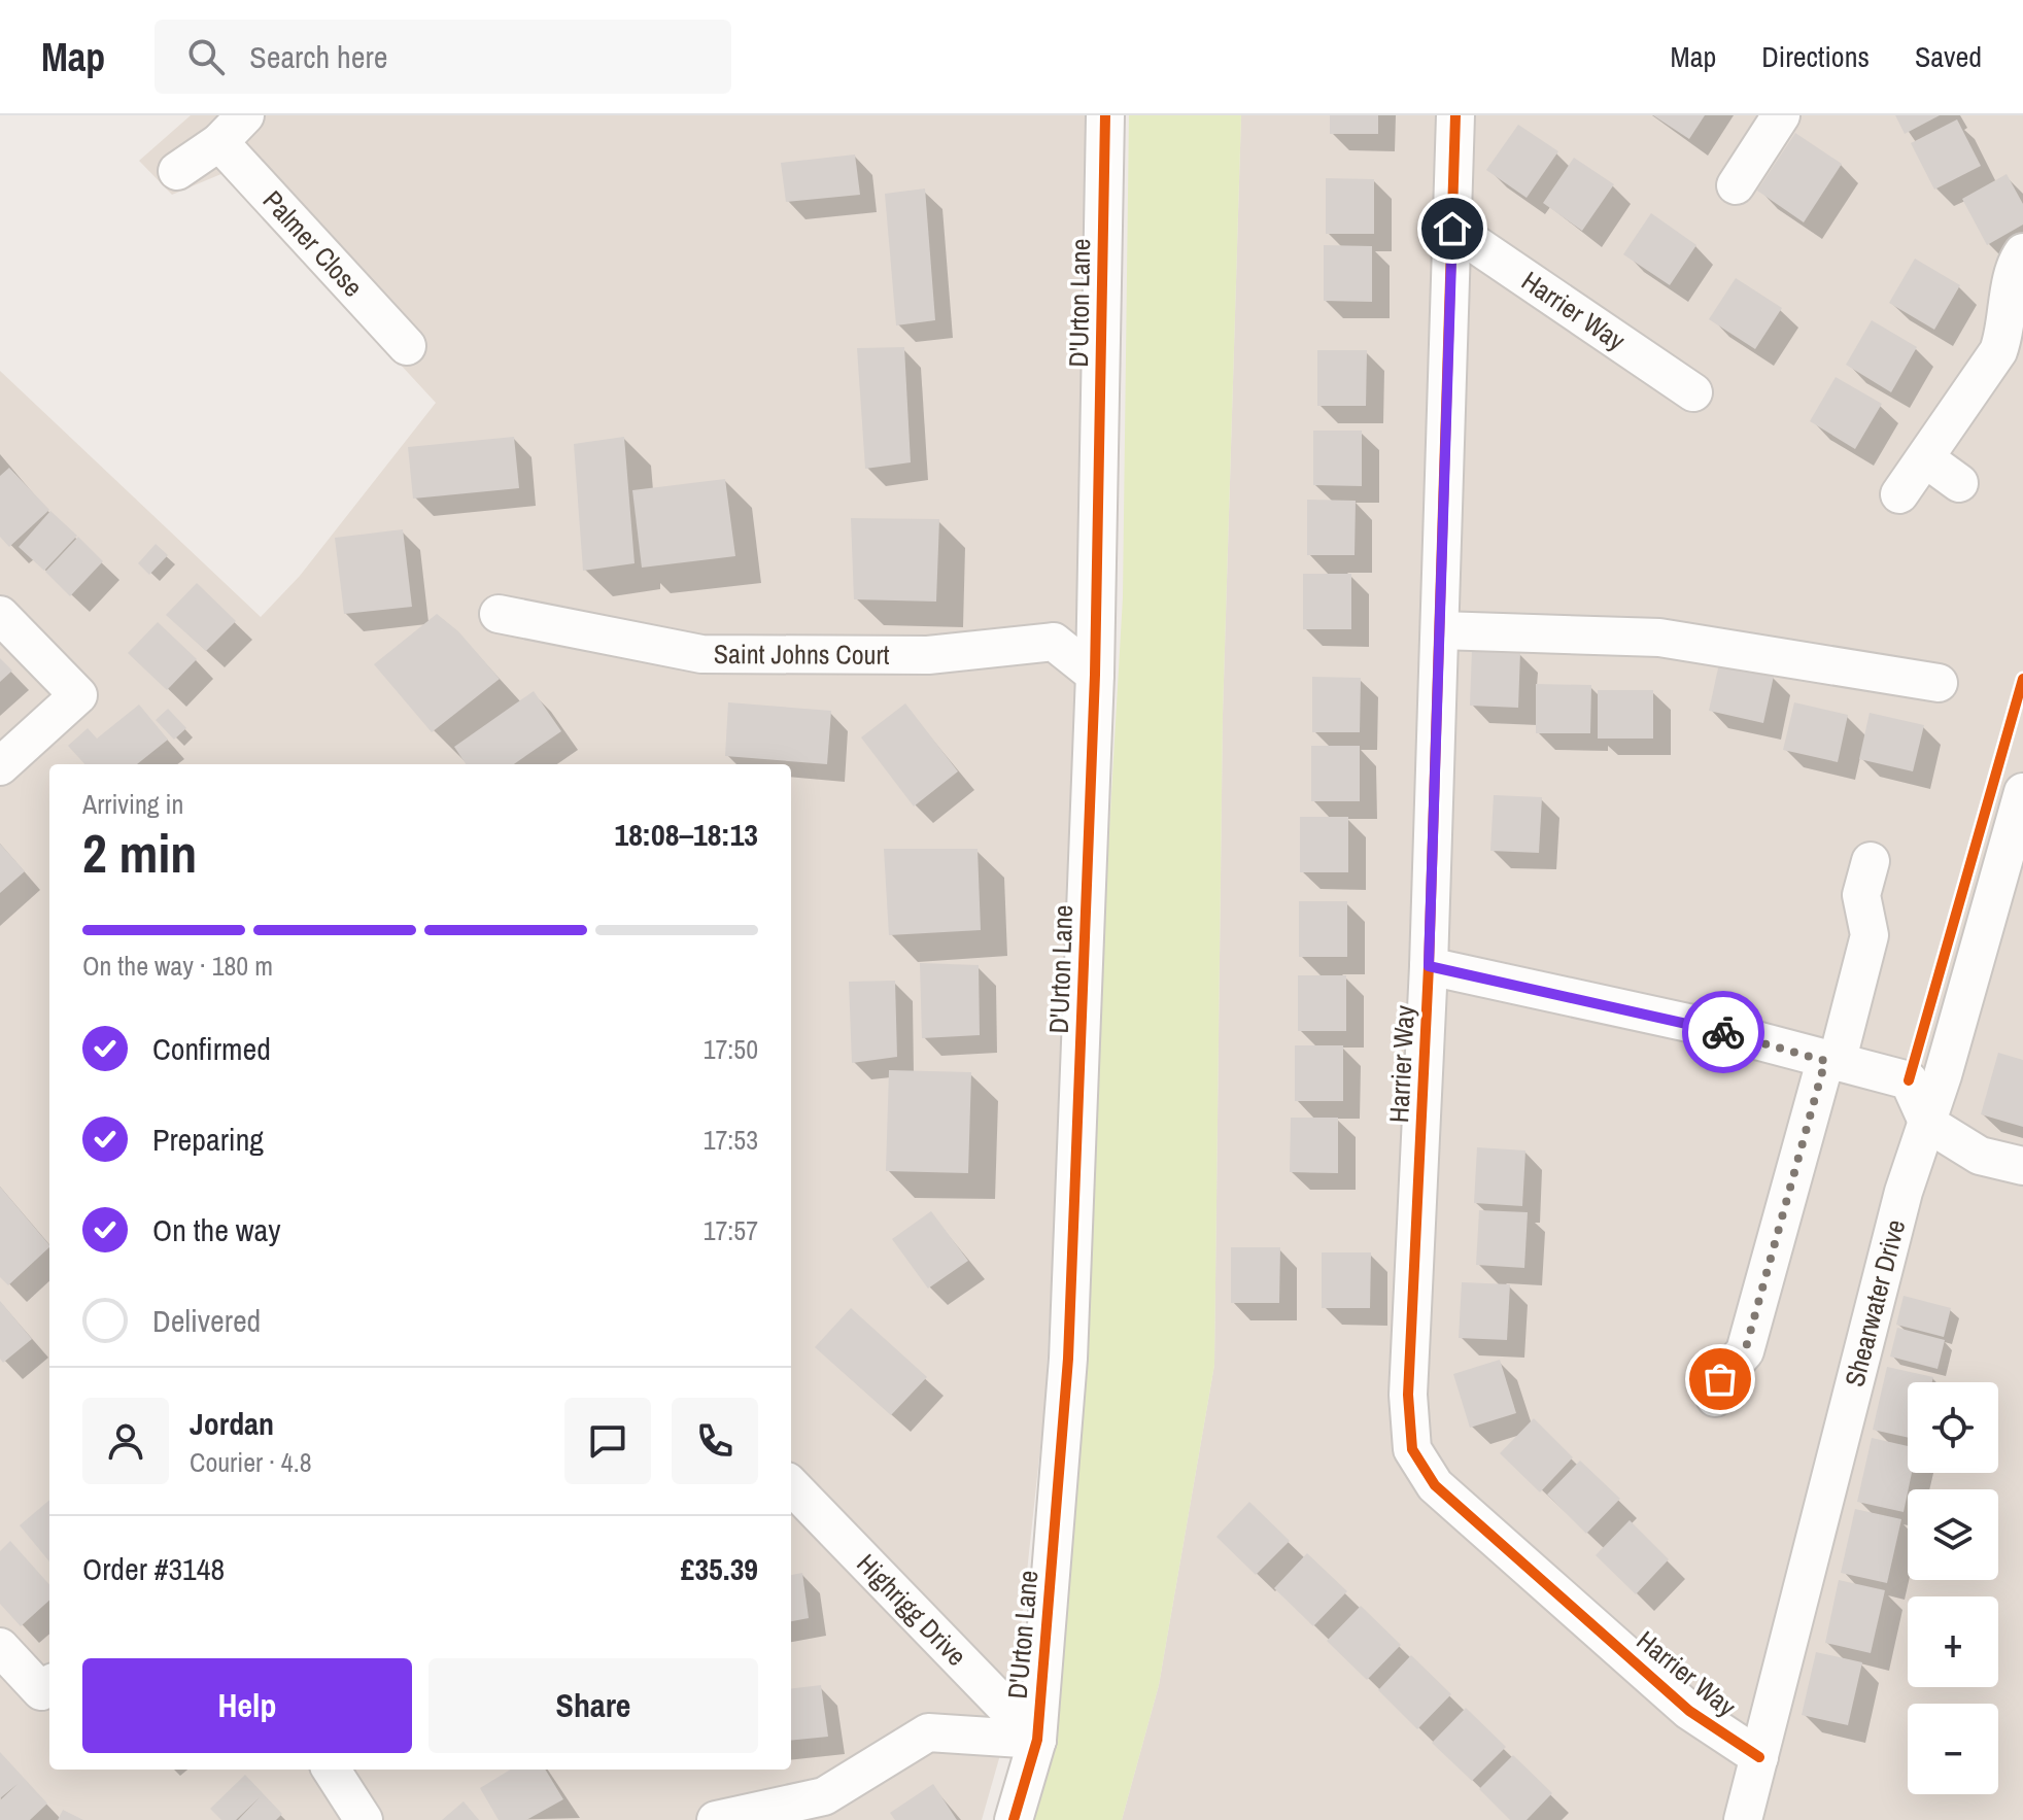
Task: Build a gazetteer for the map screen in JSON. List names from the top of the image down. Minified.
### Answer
{"streets":{"street":["Palmer Close","D'Urton Lane","Harrier Way","Saint Johns Court","Shearwater Drive","Highrigg Drive"]},"crossings":[["D'Urton Lane","Saint Johns Court"],["D'Urton Lane","Highrigg Drive"],["Harrier Way","Shearwater Drive"]],"page":{"header":"Map","search":"Search here","nav":["Map","Directions","Saved"],"heading":["2 min","Arriving in","18:08–18:13"],"panel":["Jordan","Courier · 4.8","Order #3148","£35.39"],"bar":"On the way · 180 m","list":[["Confirmed","17:50"],["Preparing","17:53"],["On the way","17:57"],"Delivered"],"map_buttons":["+","−"],"buttons":["Help","Share"]}}
